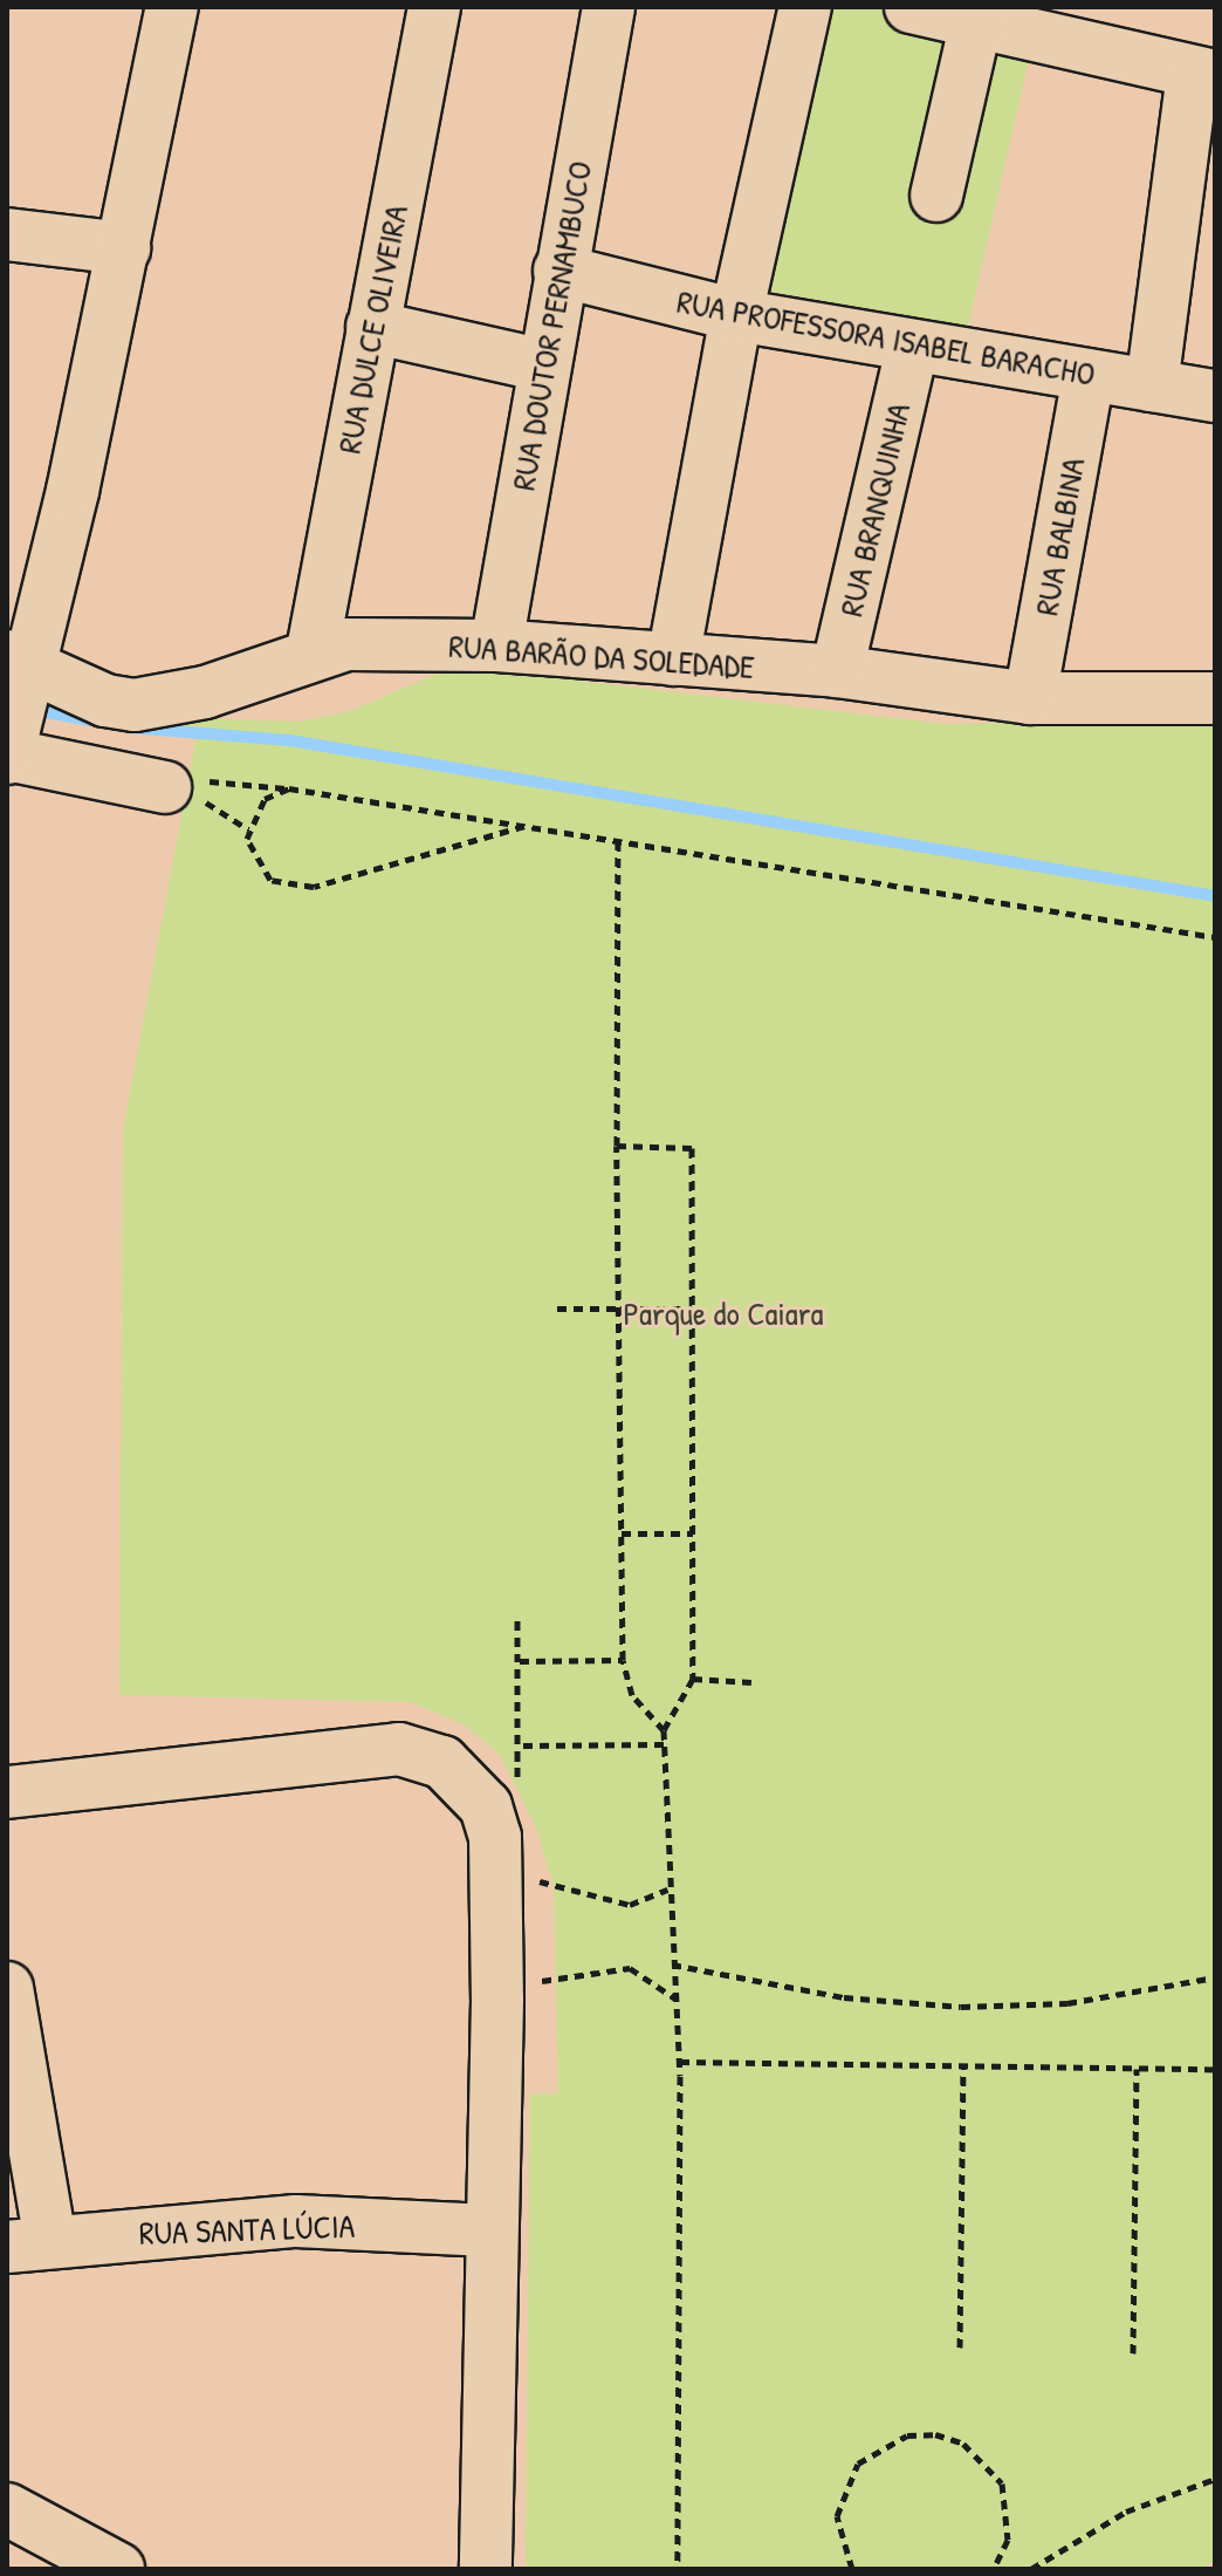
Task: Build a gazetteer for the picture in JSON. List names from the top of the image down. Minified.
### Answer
{"streets":{"street":["RUA DOUTOR PERNAMBUCO","RUA DULCE OLIVEIRA","RUA PROFESSORA ISABEL BARACHO","RUA BRANQUINHA","RUA BALBINA","RUA BARÃO DA SOLEDADE","RUA SANTA LÚCIA"]},"crossings":[["RUA DOUTOR PERNAMBUCO","RUA PROFESSORA ISABEL BARACHO"],["RUA DOUTOR PERNAMBUCO","RUA BARÃO DA SOLEDADE"],["RUA DULCE OLIVEIRA","RUA BARÃO DA SOLEDADE"],["RUA PROFESSORA ISABEL BARACHO","RUA BRANQUINHA"],["RUA PROFESSORA ISABEL BARACHO","RUA BALBINA"],["RUA BRANQUINHA","RUA BARÃO DA SOLEDADE"],["RUA BALBINA","RUA BARÃO DA SOLEDADE"]],"parks":["Parque do Caiara"]}
